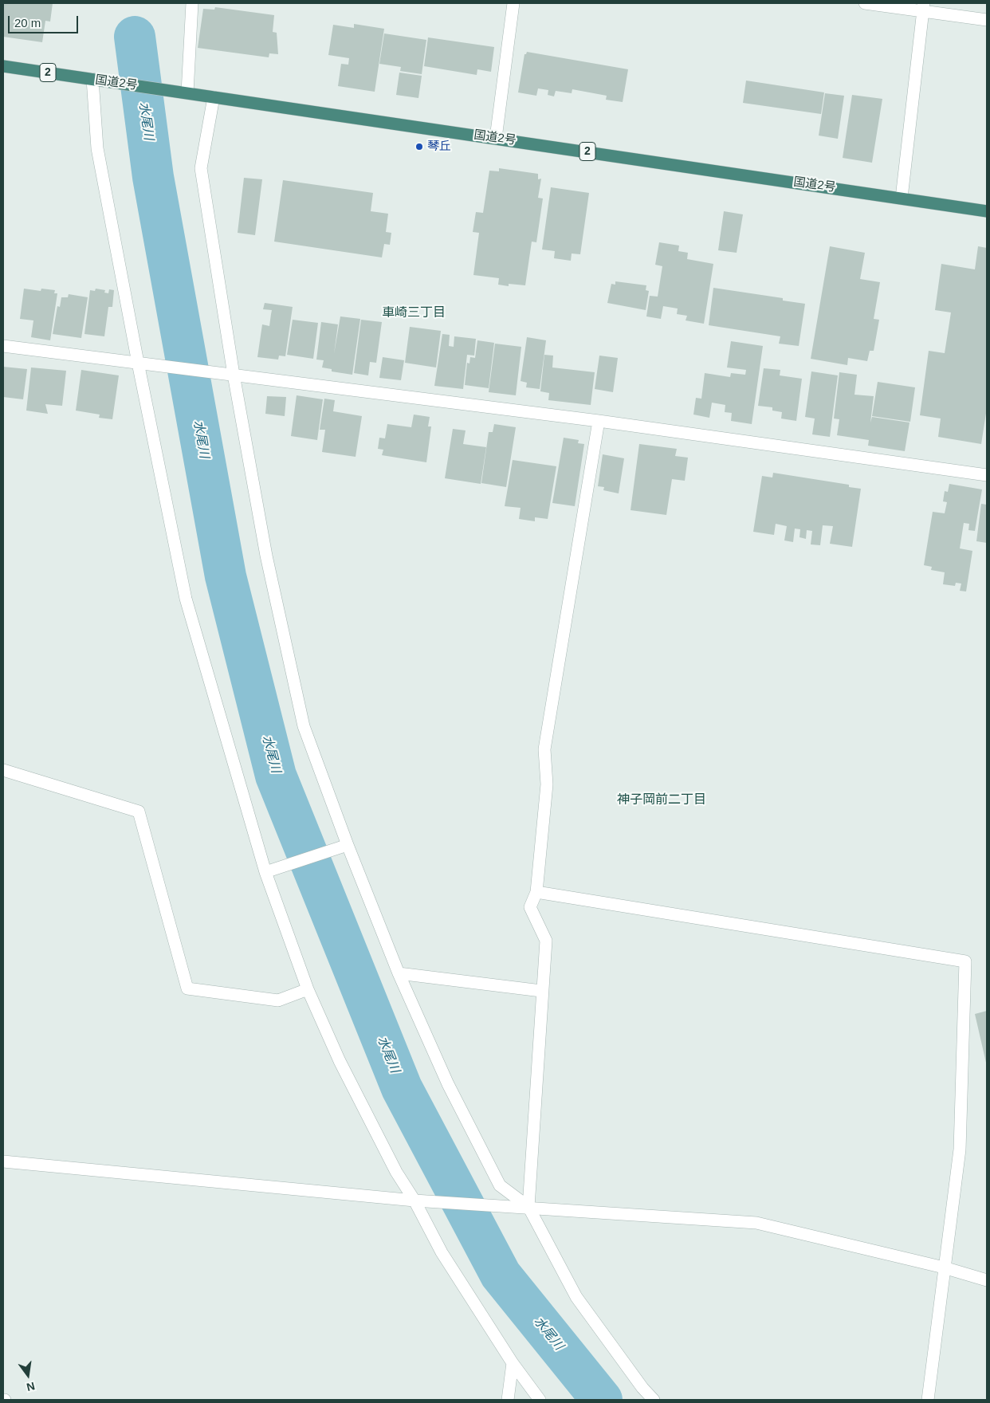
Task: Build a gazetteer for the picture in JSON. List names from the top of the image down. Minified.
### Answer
{"streets":{"highway":["2","国道2号"]},"districts":["車崎三丁目","神子岡前二丁目"],"water":["水尾川"],"places":["琴丘"],"scale_bar":"20 m","north":"bottom"}
